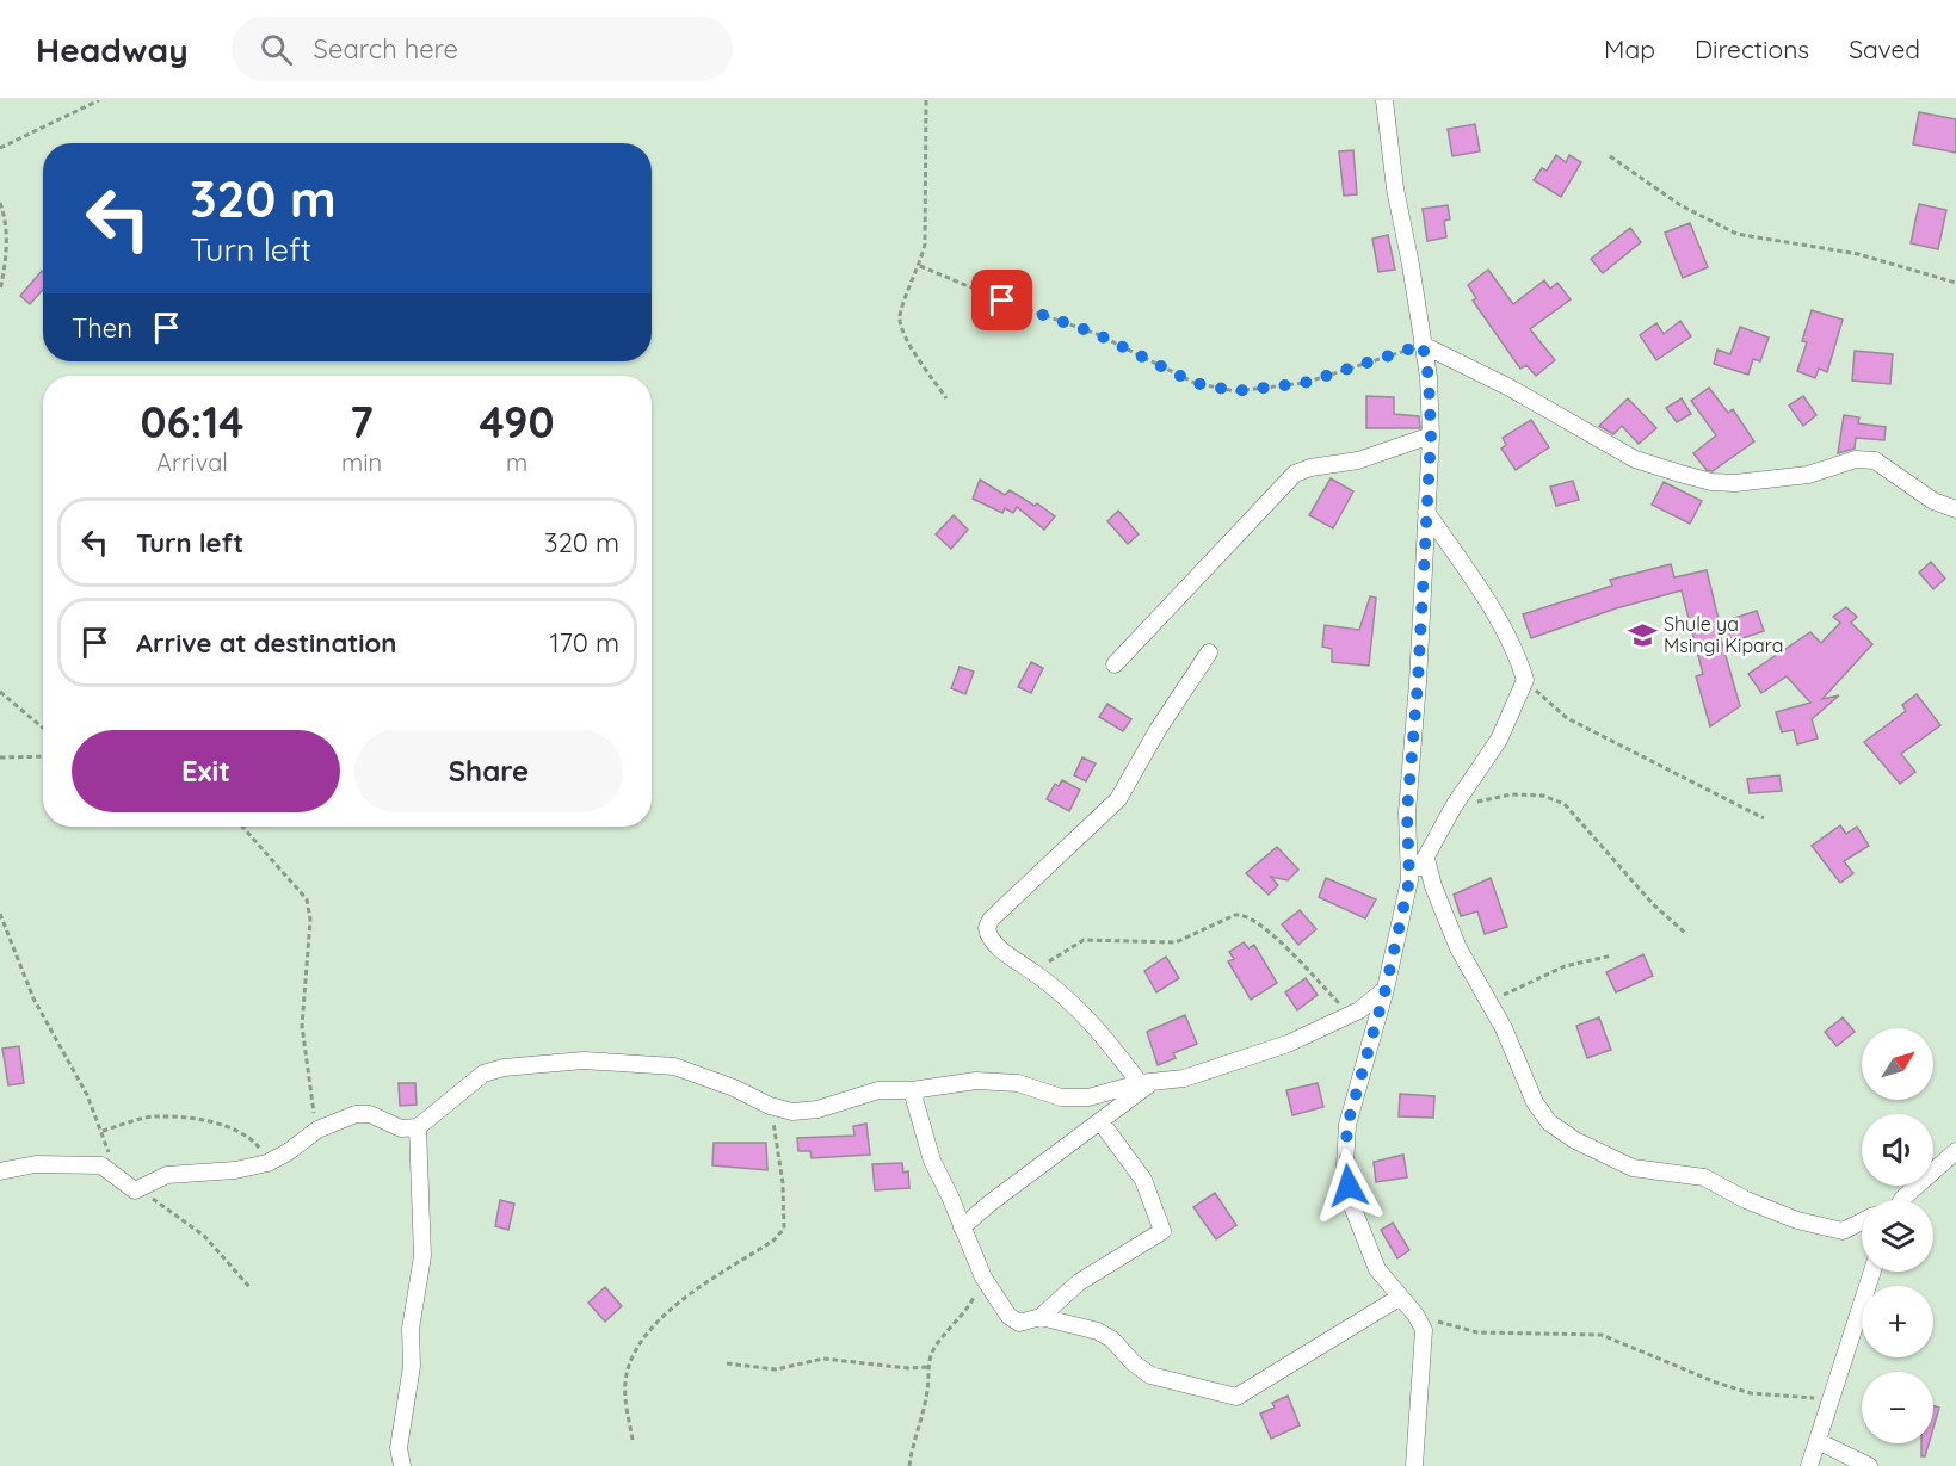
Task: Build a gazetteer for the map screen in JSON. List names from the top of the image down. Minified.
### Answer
{"places":{"school or university":["Shule ya Msingi Kipara"]},"north":"top right","page":{"header":"Headway","search":"Search here","nav":["Map","Directions","Saved"],"turn":["320 m","Turn left"],"then":"Then","eta":["06:14","Arrival","7","min","490","m"],"list":[{"name":"Turn left","value":"320 m"},{"name":"Arrive at destination","value":"170 m"}],"buttons":["Exit","Share"],"map_buttons":["+","−"]}}
